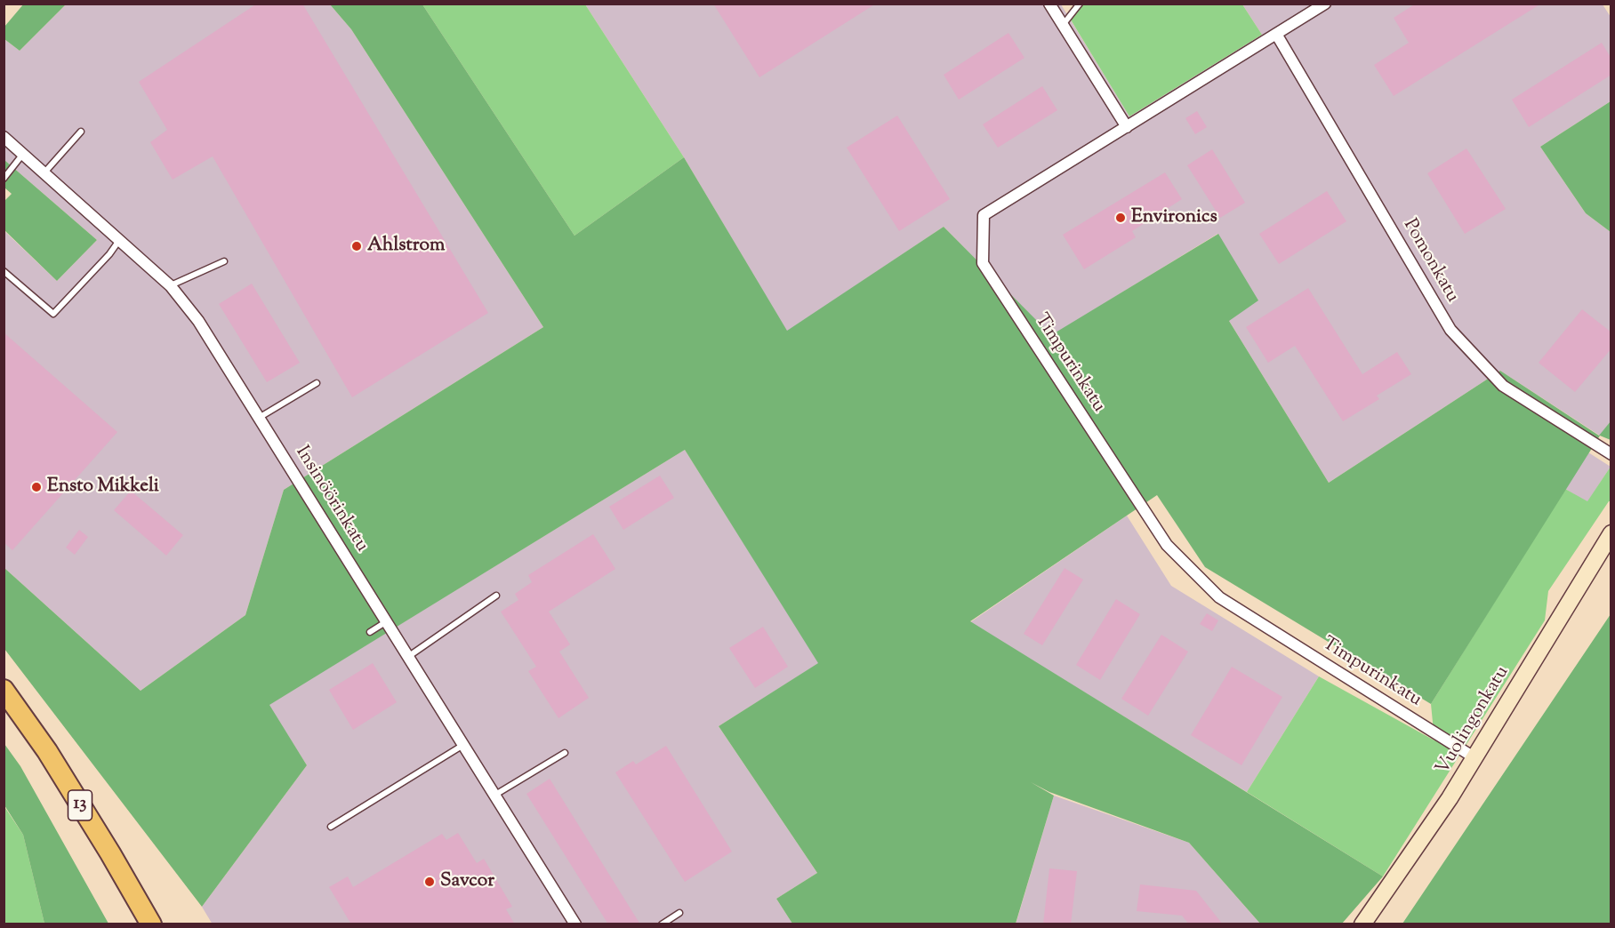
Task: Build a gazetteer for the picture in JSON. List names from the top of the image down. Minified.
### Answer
{"streets":{"highway":["13"],"street":["Pomonkatu","Timpurinkatu","Insinöörinkatu","Vuolingonkatu"]},"crossings":[["Pomonkatu","Timpurinkatu"],["Timpurinkatu","Vuolingonkatu"]],"places":["Environics","Ahlstrom","Ensto Mikkeli","Savcor"]}
